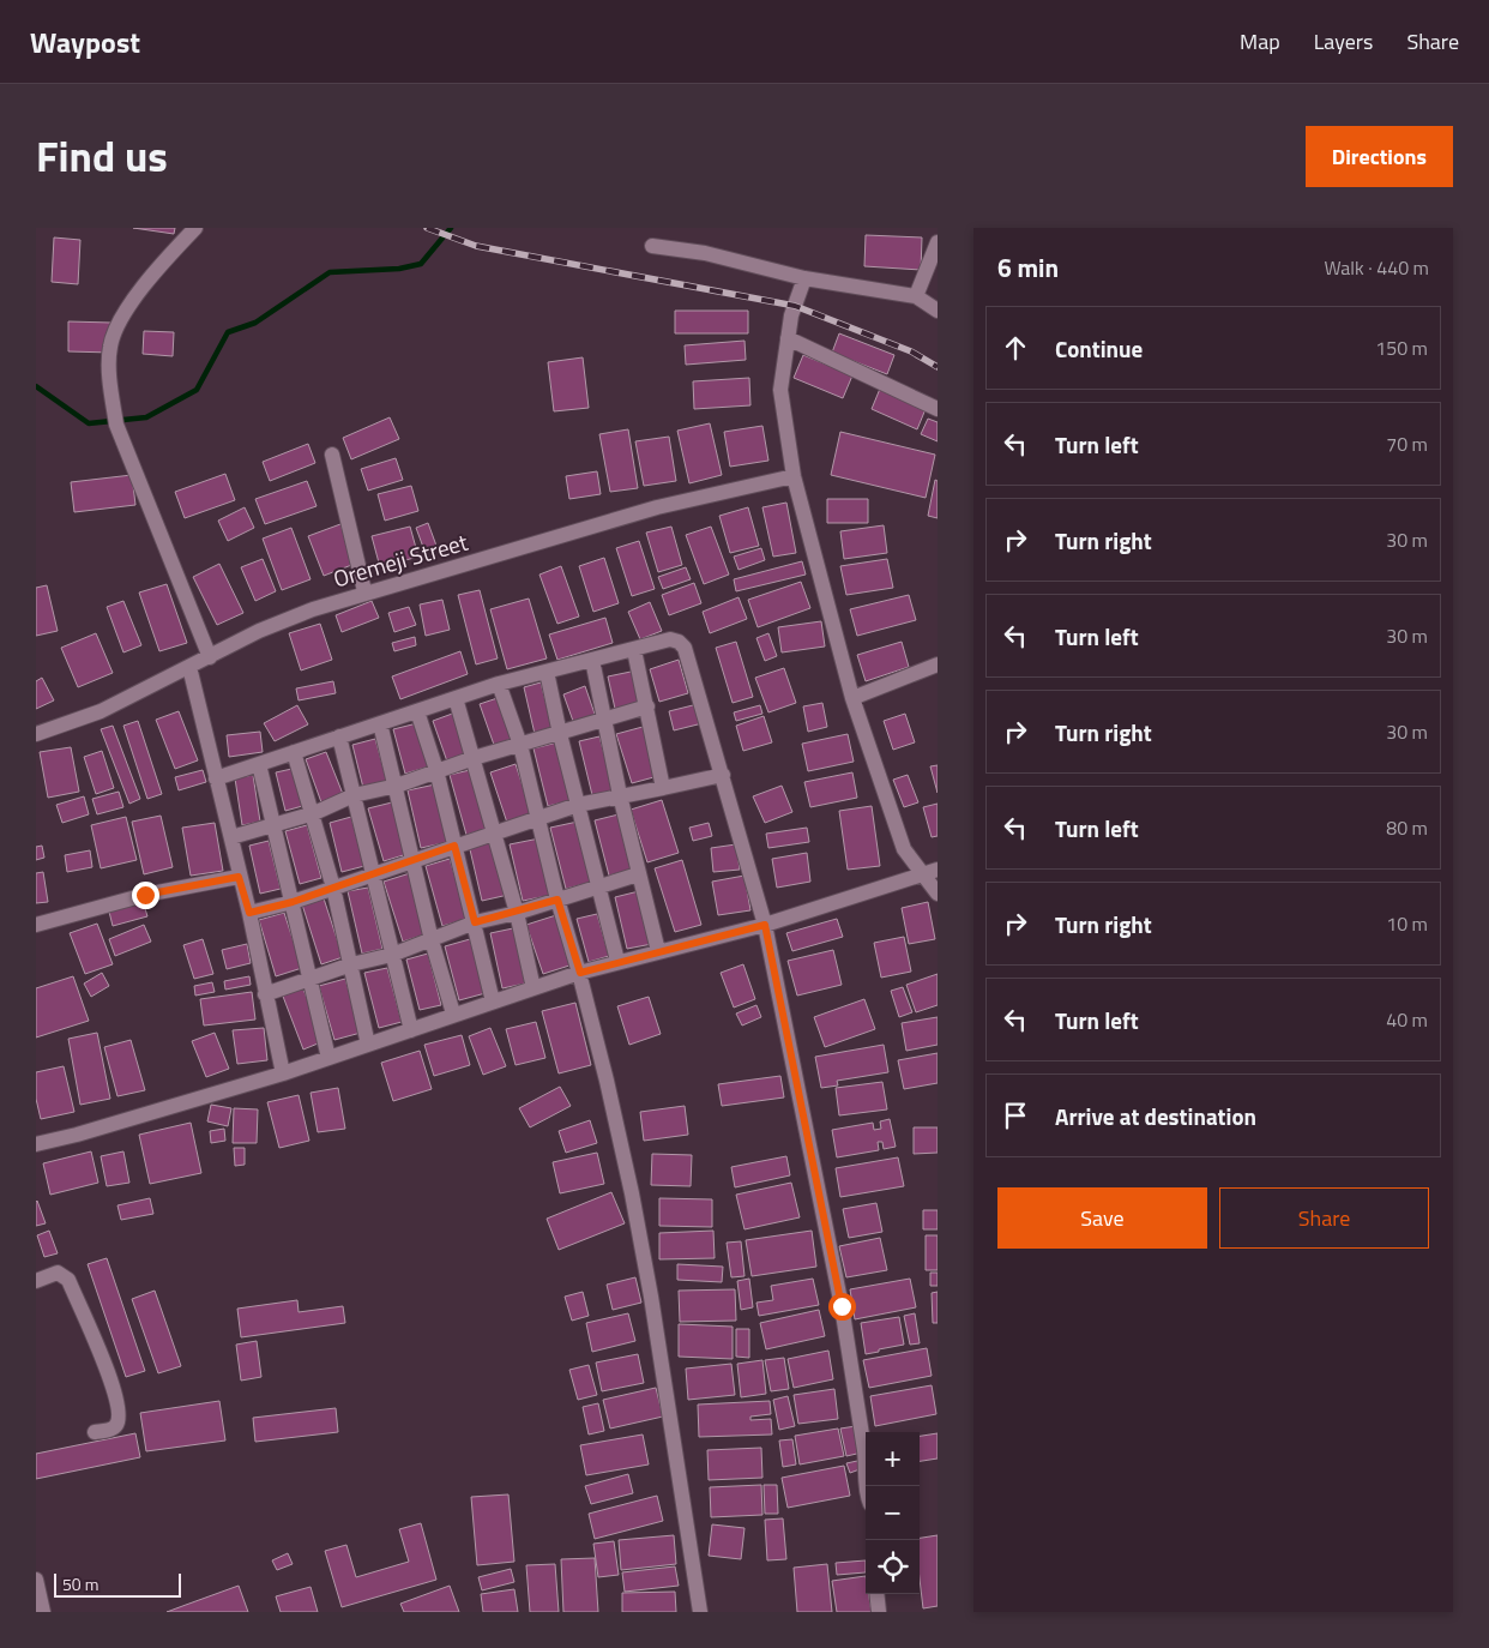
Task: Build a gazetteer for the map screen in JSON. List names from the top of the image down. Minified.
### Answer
{"streets":{"street":["Oremeji Street"]},"scale_bar":"50 m","page":{"header":"Waypost","nav":["Map","Layers","Share"],"title":"Find us","buttons":["Directions",["Save","Share"]],"heading":["6 min","Walk · 440 m"],"list":[["Continue","150 m"],["Turn left","70 m"],["Turn right","30 m"],["Turn left","30 m"],["Turn right","30 m"],["Turn left","80 m"],["Turn right","10 m"],["Turn left","40 m"],"Arrive at destination"],"map_buttons":["+","−"],"scale":"50 m"}}
